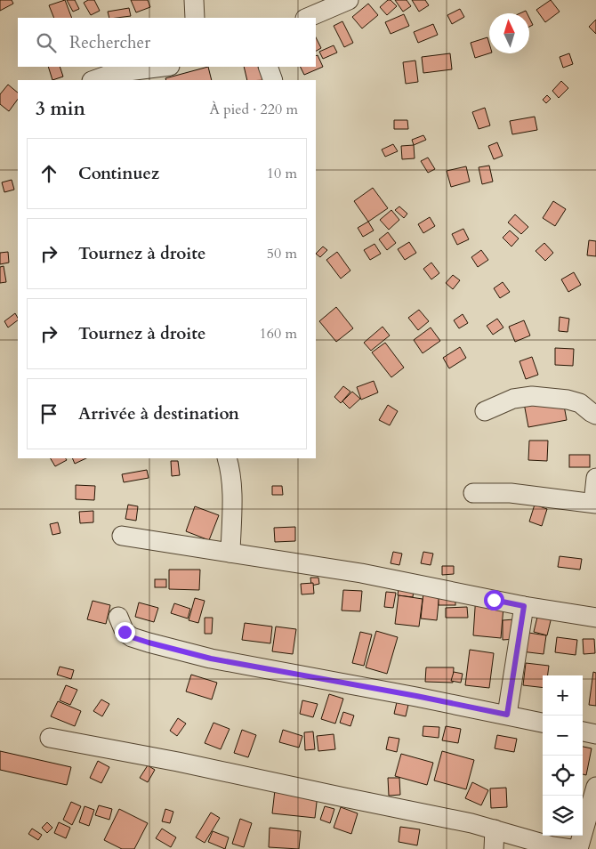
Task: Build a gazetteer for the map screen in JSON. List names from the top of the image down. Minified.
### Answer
{"north":"top","page":{"search":"Rechercher","heading":["3 min","À pied · 220 m"],"list":[["Continuez","10 m"],["Tournez à droite","50 m"],["Tournez à droite","160 m"],"Arrivée à destination"],"map_buttons":["+","−"]}}
